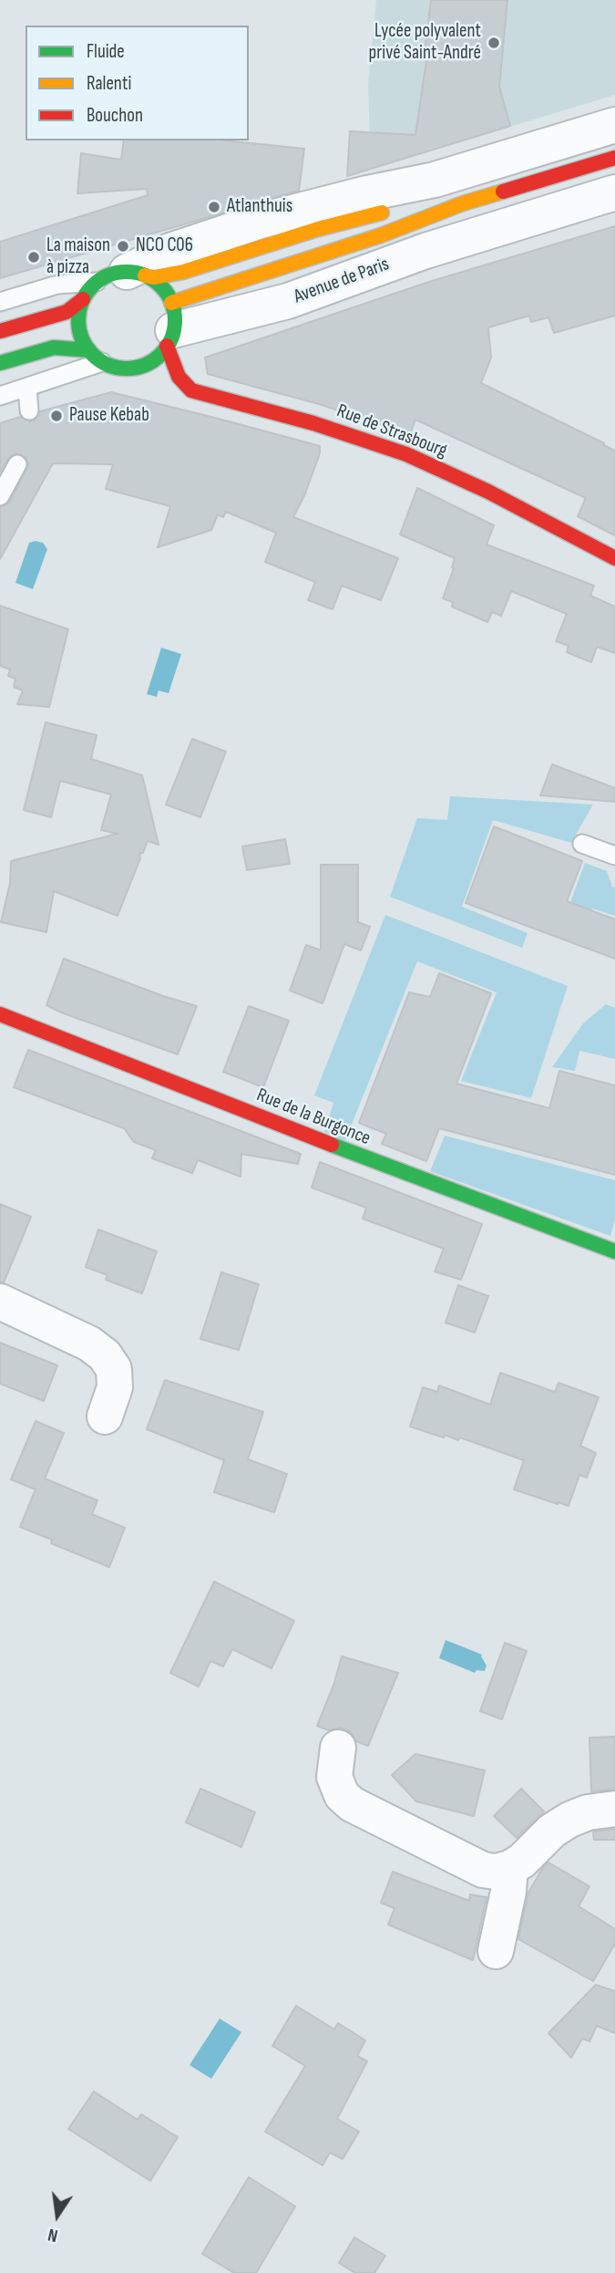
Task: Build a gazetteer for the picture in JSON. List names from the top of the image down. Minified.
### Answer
{"streets":{"street":["Avenue de Paris","Rue de Strasbourg","Rue de la Burgonce"]},"crossings":[["Avenue de Paris","Rue de Strasbourg"]],"places":["Lycée polyvalent privé Saint-André","Atlanthuis","NCO C06","La maison à pizza","Pause Kebab"],"legend":["Fluide","Ralenti","Bouchon"],"north":"bottom"}
